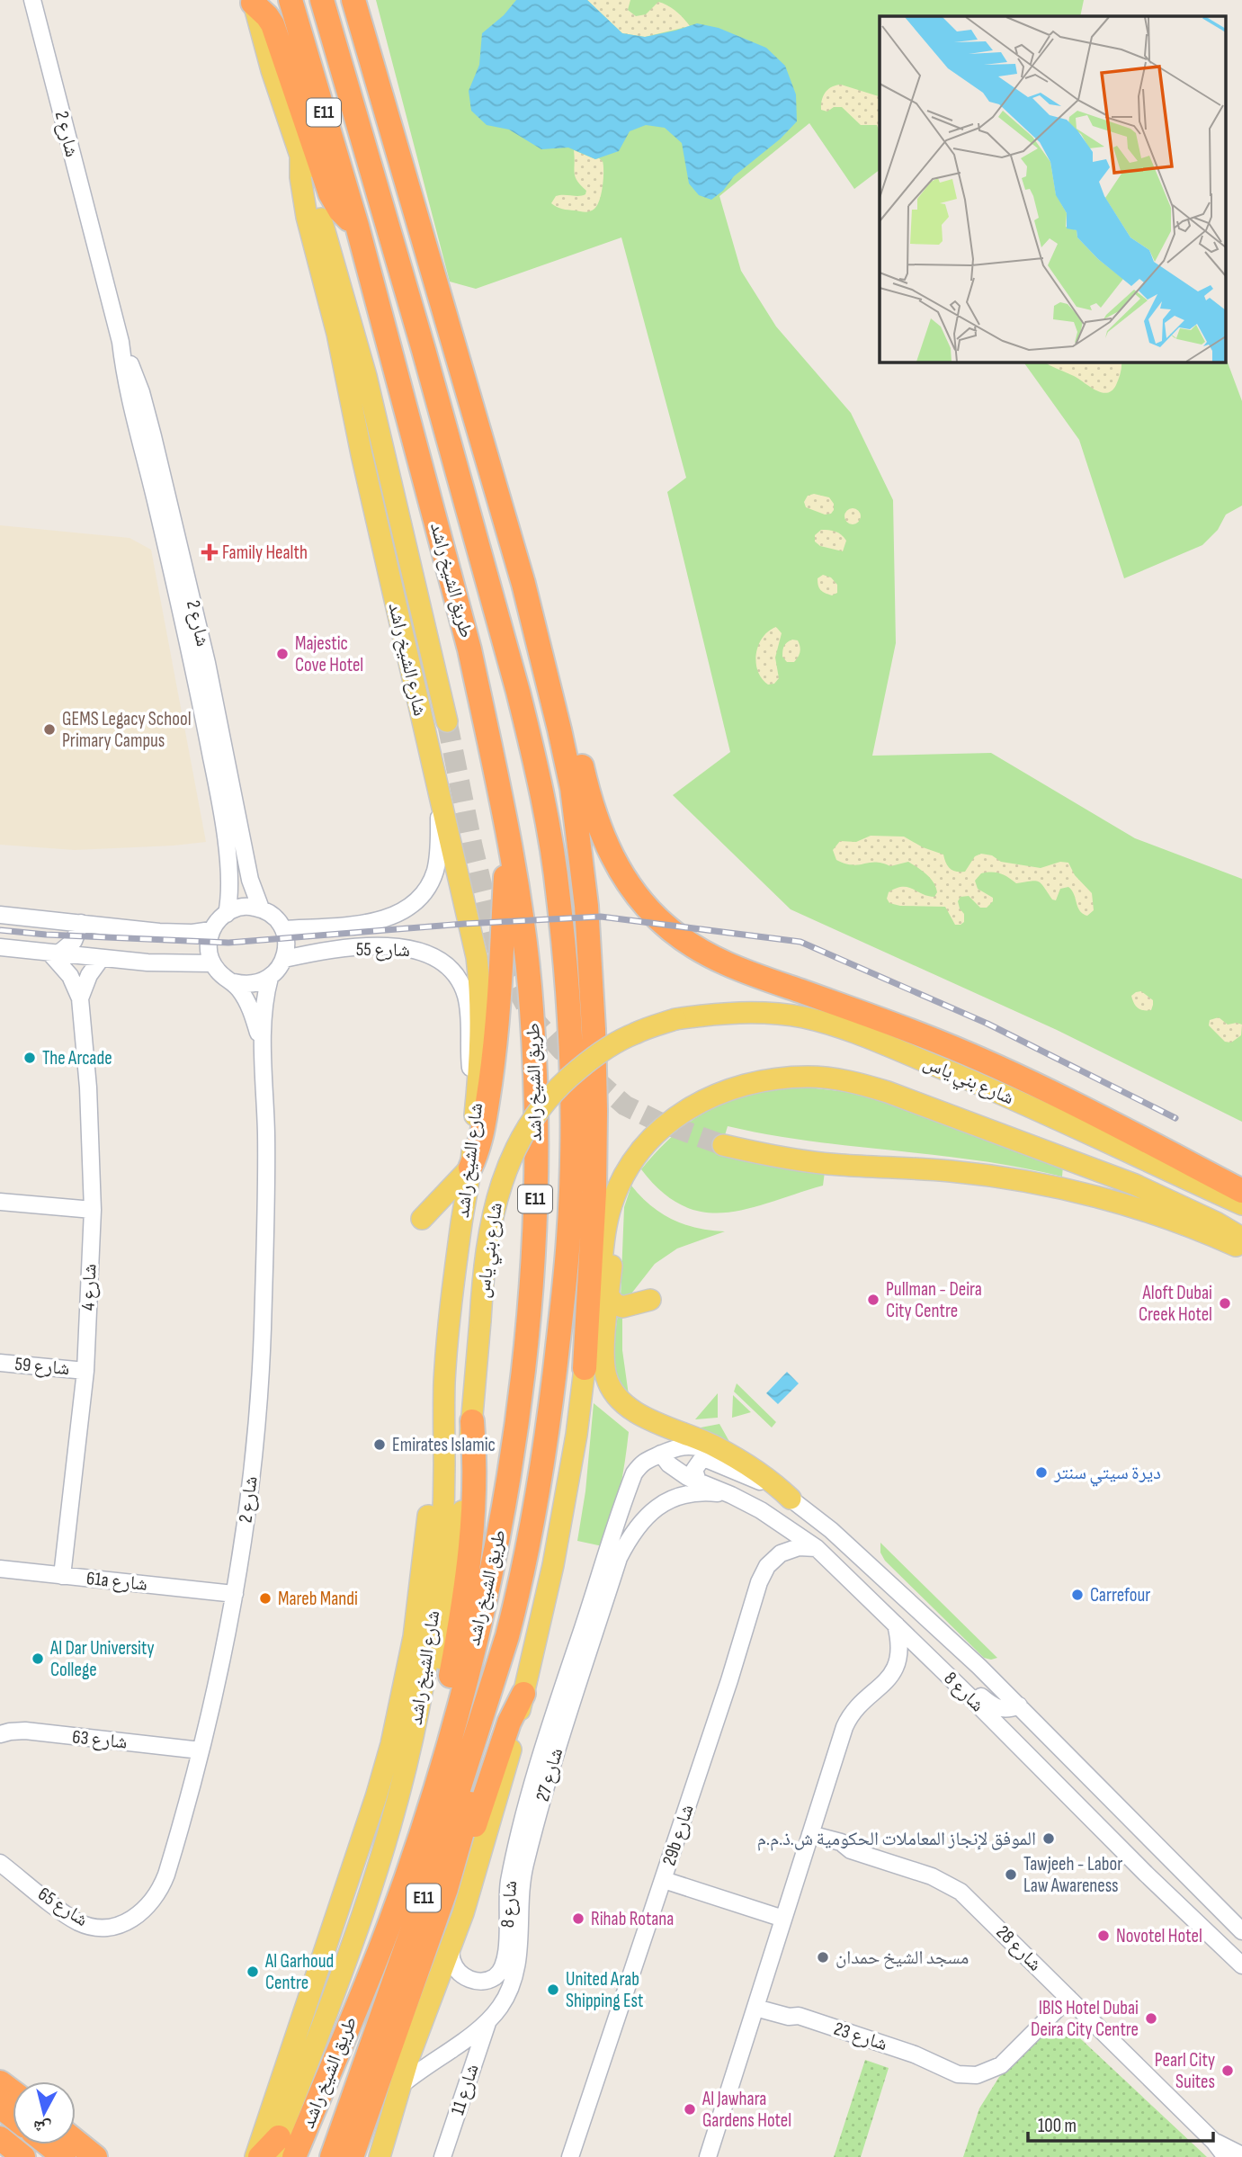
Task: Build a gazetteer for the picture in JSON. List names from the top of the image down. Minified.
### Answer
{"streets":{"highway":["E11","طريق الشيخ راشد"],"main road":["شارع الشيخ راشد","شارع بني ياس"],"street":["شارع 2","شارع 55","شارع 4","شارع 59","61a شارع","شارع 8","شارع 63","شارع 27","29b شارع","شارع 65","شارع 28","شارع 23","شارع 11"]},"crossings":[["شارع 2","شارع 55"],["شارع 2","61a شارع"],["شارع 2","شارع 63"],["شارع 2","شارع 65"],["شارع الشيخ راشد","شارع 55"],["شارع الشيخ راشد","شارع بني ياس"],["شارع 4","شارع 59"],["شارع 4","61a شارع"],["شارع 8","شارع 27"],["شارع 8","29b شارع"],["شارع 27","شارع 11"],["شارع 28","شارع 23"]],"places":{"health":["Family Health"],"other":["Majestic Cove Hotel","GEMS Legacy School Primary Campus","The Arcade","Pullman - Deira City Centre","Aloft Dubai Creek Hotel","Emirates Islamic","ديرة سيتي سنتر","Carrefour","Mareb Mandi","Al Dar University College","الموفق لإنجاز المعاملات الحكومية ش.ذ.م.م","Tawjeeh - Labor Law Awareness","Rihab Rotana","Novotel Hotel","مسجد الشيخ حمدان","Al Garhoud Centre","United Arab Shipping Est","IBIS Hotel Dubai Deira City Centre","Pearl City Suites","Al Jawhara Gardens Hotel"]},"scale_bar":"100 m","north":"bottom"}
